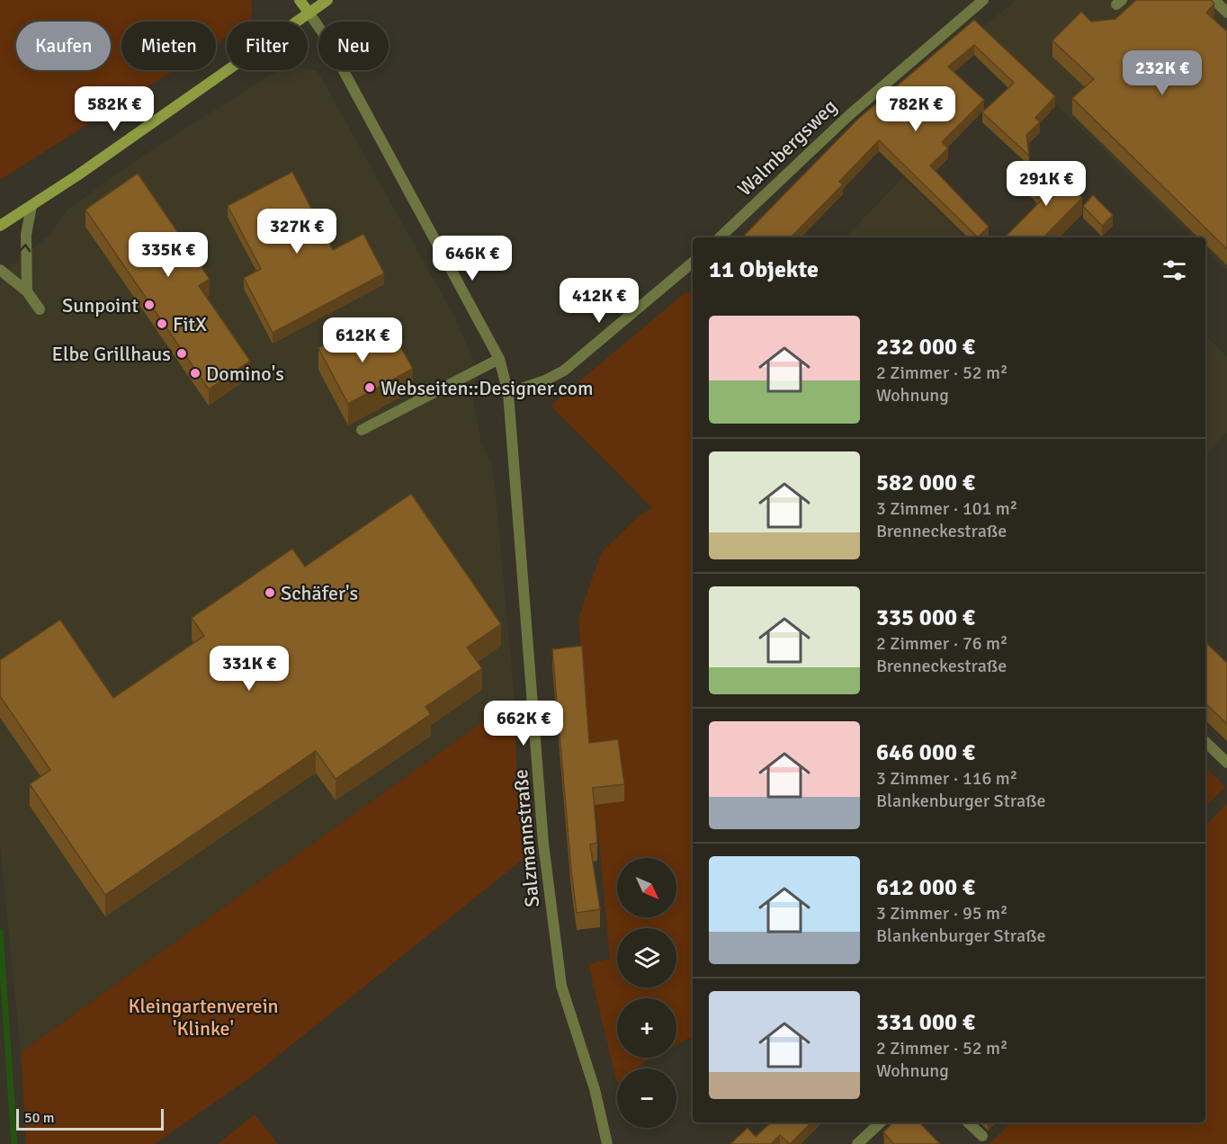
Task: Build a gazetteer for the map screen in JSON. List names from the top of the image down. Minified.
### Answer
{"streets":{"street":["Walmbergsweg","Salzmannstraße"]},"parks":["Kleingartenverein 'Klinke'"],"places":["Sunpoint","FitX","Elbe Grillhaus","Domino's","Webseiten::Designer.com","Schäfer's"],"scale_bar":"50 m","north":"bottom right","page":{"chip":["Kaufen","Mieten","Filter","Neu"],"price":["232K €","582K €","782K €","291K €","327K €","335K €","646K €","412K €","612K €","331K €","662K €"],"heading":"11 Objekte","list":[{"name":"232 000 €","note":"2 Zimmer · 52 m² · Wohnung"},{"name":"582 000 €","note":"3 Zimmer · 101 m² · Brenneckestraße"},{"name":"335 000 €","note":"2 Zimmer · 76 m² · Brenneckestraße"},{"name":"646 000 €","note":"3 Zimmer · 116 m² · Blankenburger Straße"},{"name":"612 000 €","note":"3 Zimmer · 95 m² · Blankenburger Straße"},{"name":"331 000 €","note":"2 Zimmer · 52 m² · Wohnung"}],"map_buttons":["+","−"],"scale":"50 m"}}
